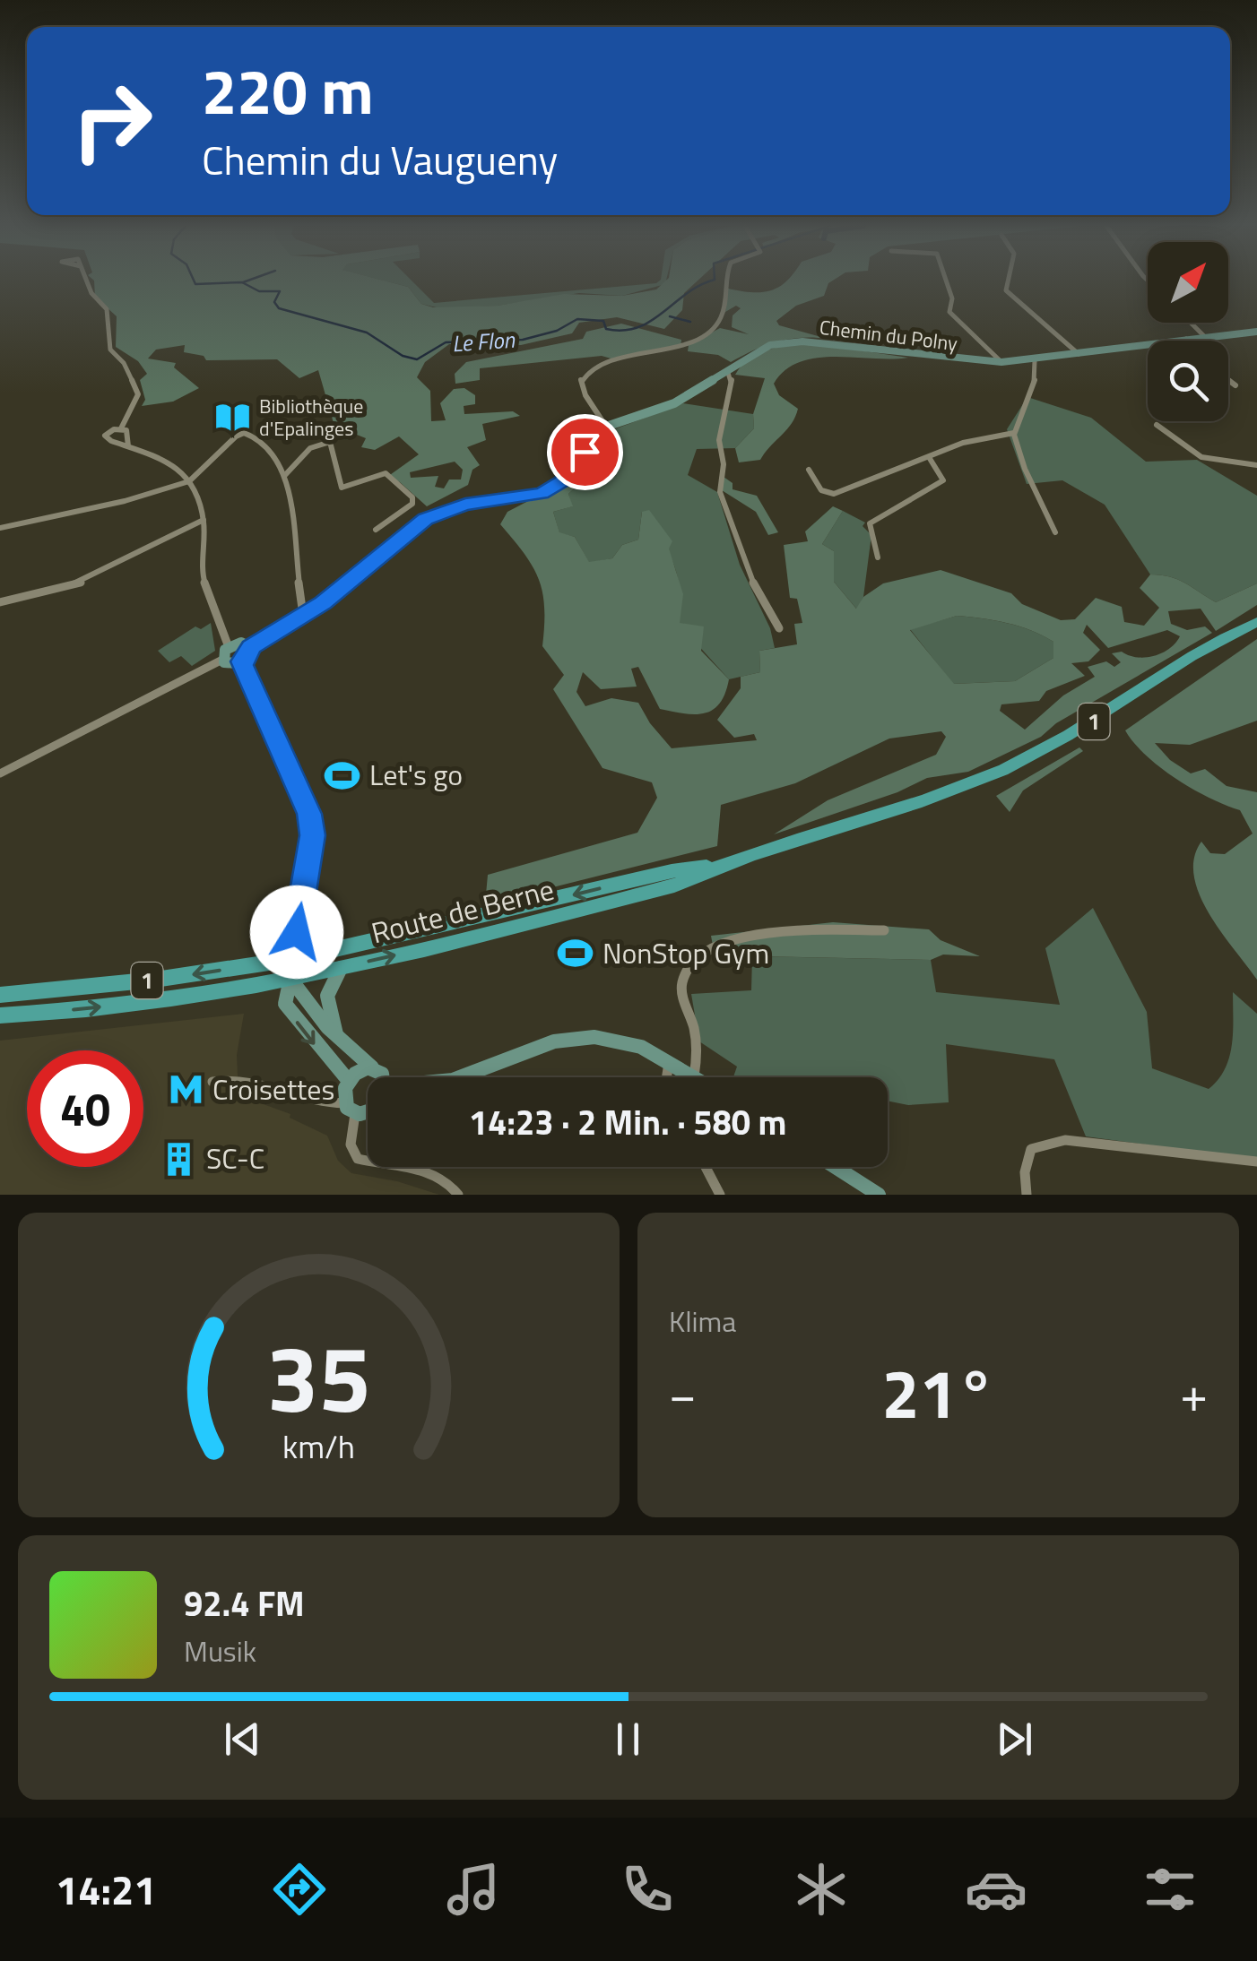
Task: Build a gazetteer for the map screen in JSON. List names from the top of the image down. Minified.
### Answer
{"streets":{"main road":["1","Route de Berne"],"street":["Chemin du Polny"]},"water":["Le Flon"],"places":{"library":["Bibliothèque d'Epalinges"],"sports":["Let's go","NonStop Gym"],"metro station":["Croisettes"],"building":["SC-C"]},"north":"top right","page":{"turn":["220 m","Chemin du Vaugueny"],"limit":"40","trip":"14:23 · 2 Min. · 580 m","tile":"Klima","heat":["−","21°","+"],"song":["92.4 FM","Musik"],"tabs":"14:21","gauge":["35","km/h"]}}
